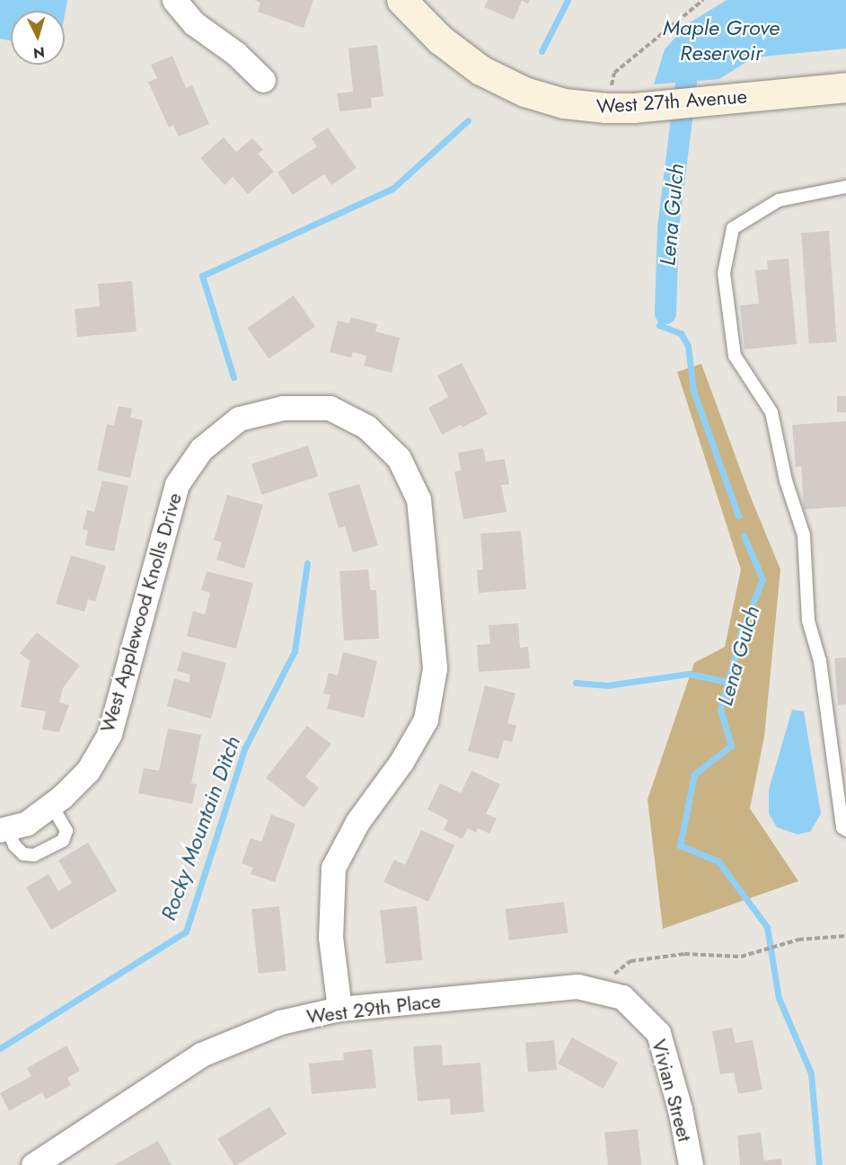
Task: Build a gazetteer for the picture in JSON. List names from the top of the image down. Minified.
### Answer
{"streets":{"street":["West 27th Avenue","West Applewood Knolls Drive","West 29th Place","Vivian Street"]},"crossings":[["West Applewood Knolls Drive","West 29th Place"],["West 29th Place","Vivian Street"]],"water":["Maple Grove Reservoir","Lena Gulch","Rocky Mountain Ditch"],"north":"bottom"}
